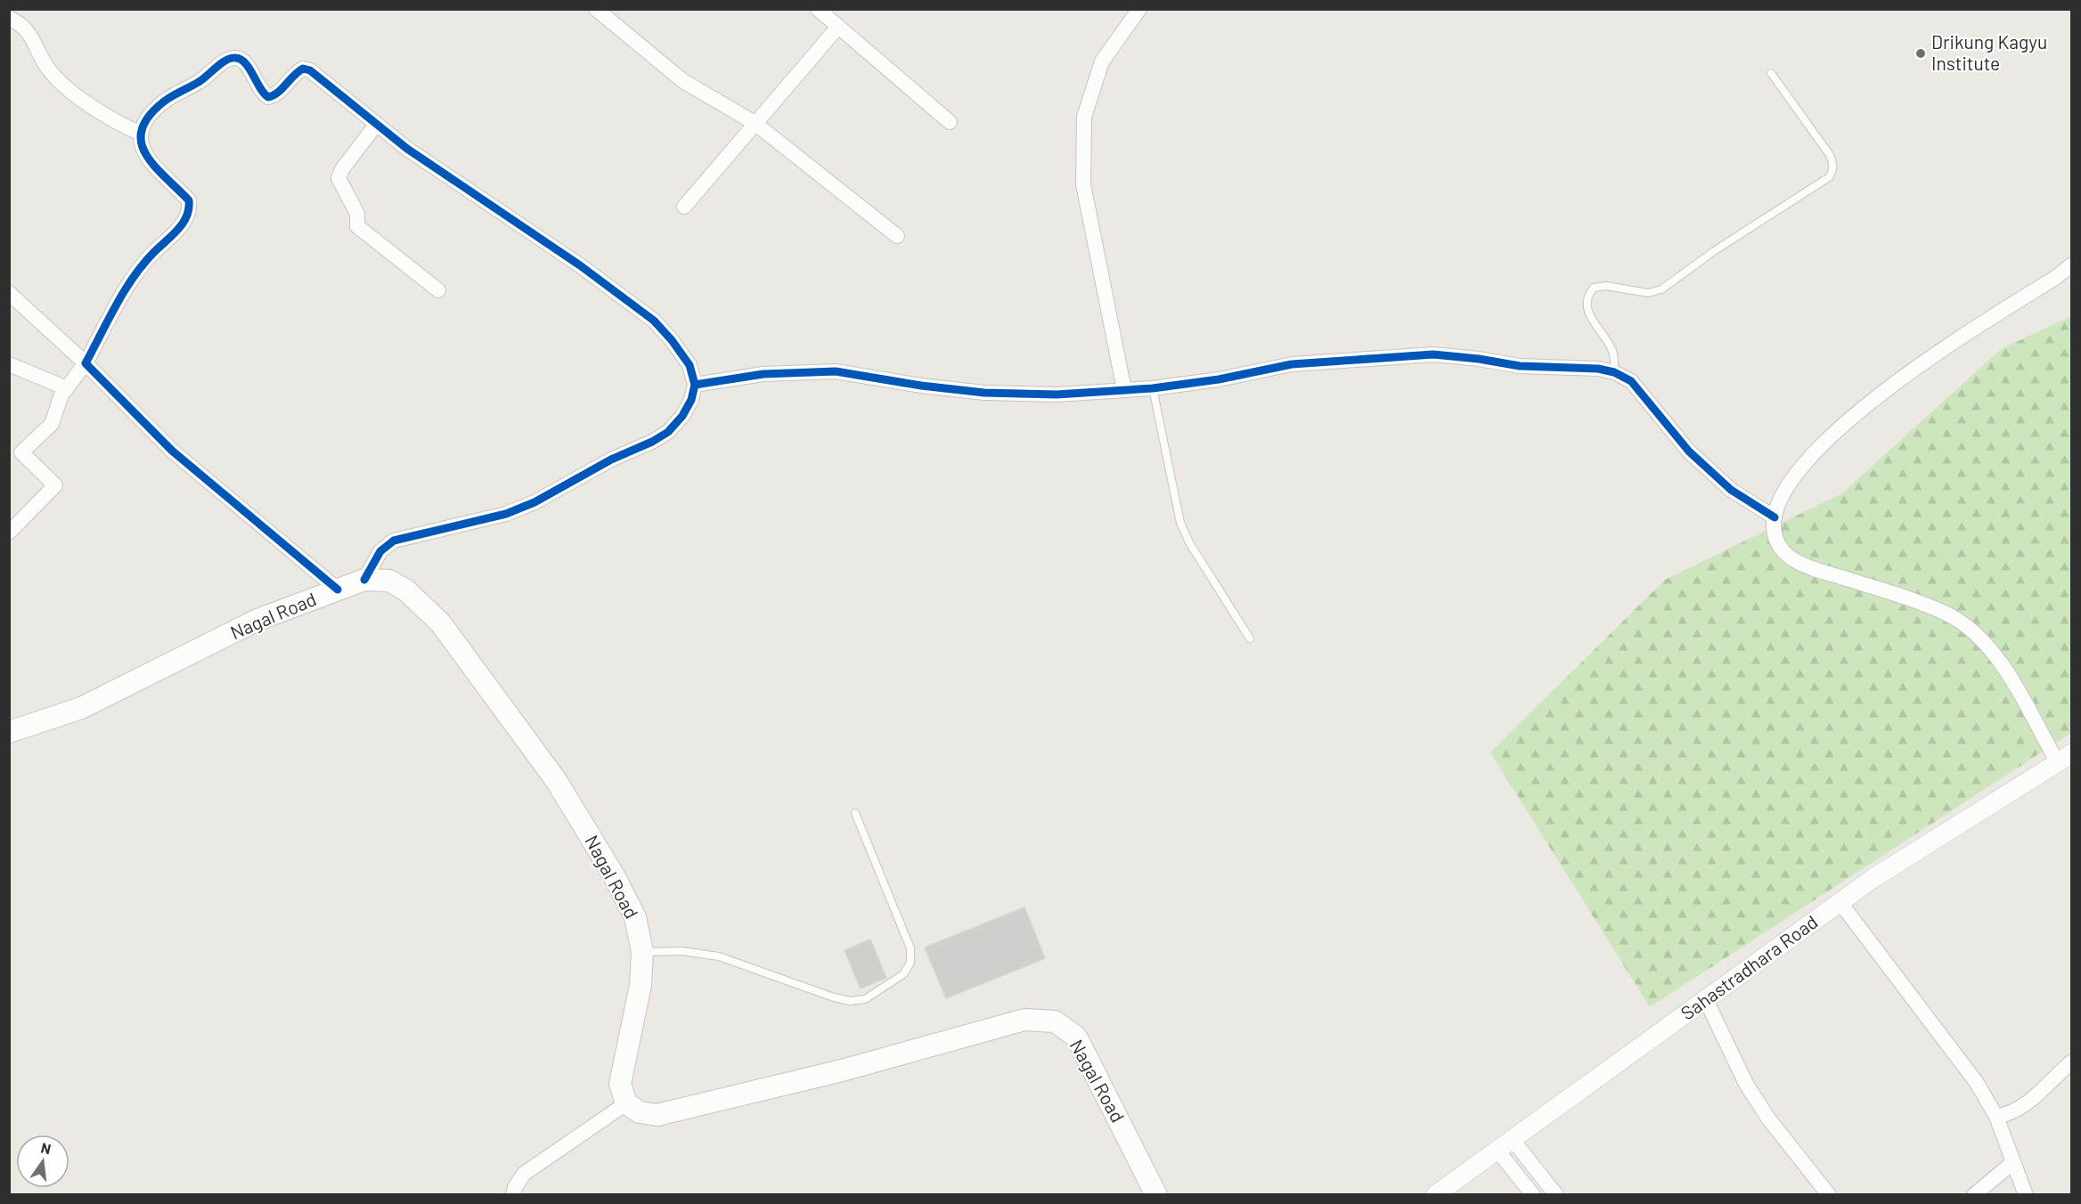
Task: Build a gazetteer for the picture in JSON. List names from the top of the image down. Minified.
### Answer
{"streets":{"main road":["Nagal Road"],"street":["Sahastradhara Road"]},"places":["Drikung Kagyu Institute"],"north":"top"}
